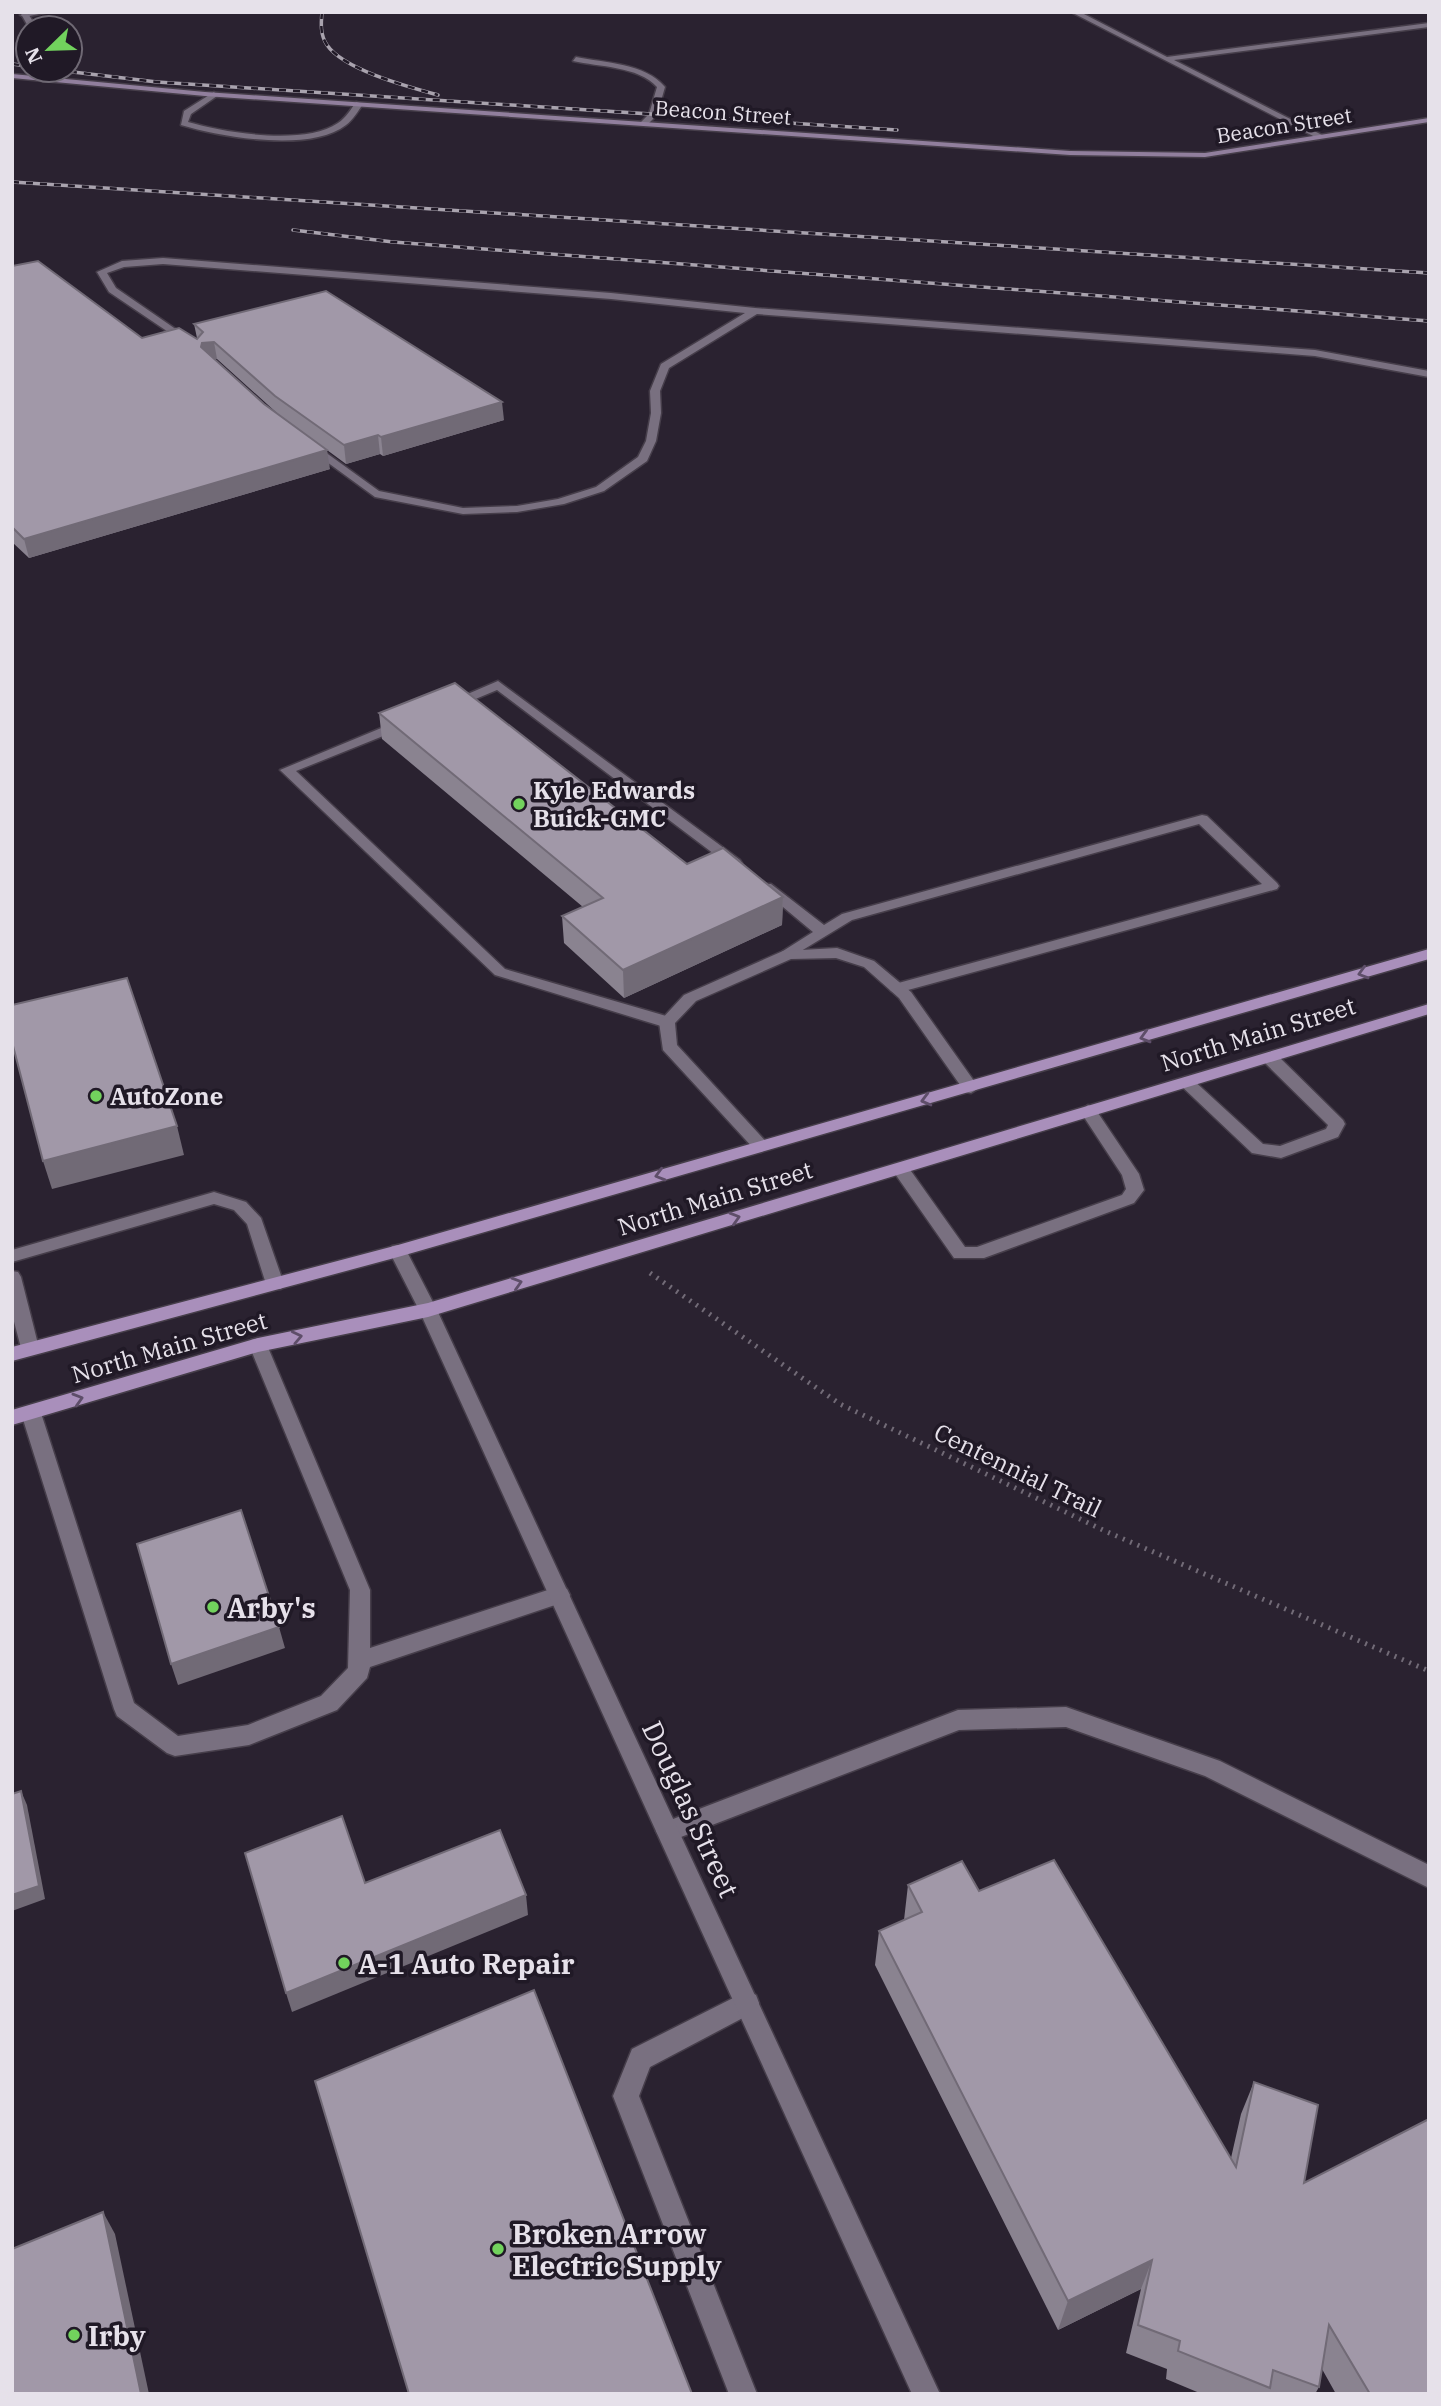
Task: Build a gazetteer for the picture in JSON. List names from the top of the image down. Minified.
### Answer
{"streets":{"main road":["North Main Street"],"street":["Beacon Street","Douglas Street"],"path":["Centennial Trail"]},"crossings":[["North Main Street","Centennial Trail"],["North Main Street","Douglas Street"]],"places":["Kyle Edwards Buick-GMC","AutoZone","Arby's","A-1 Auto Repair","Broken Arrow Electric Supply","Irby"],"north":"bottom left"}
